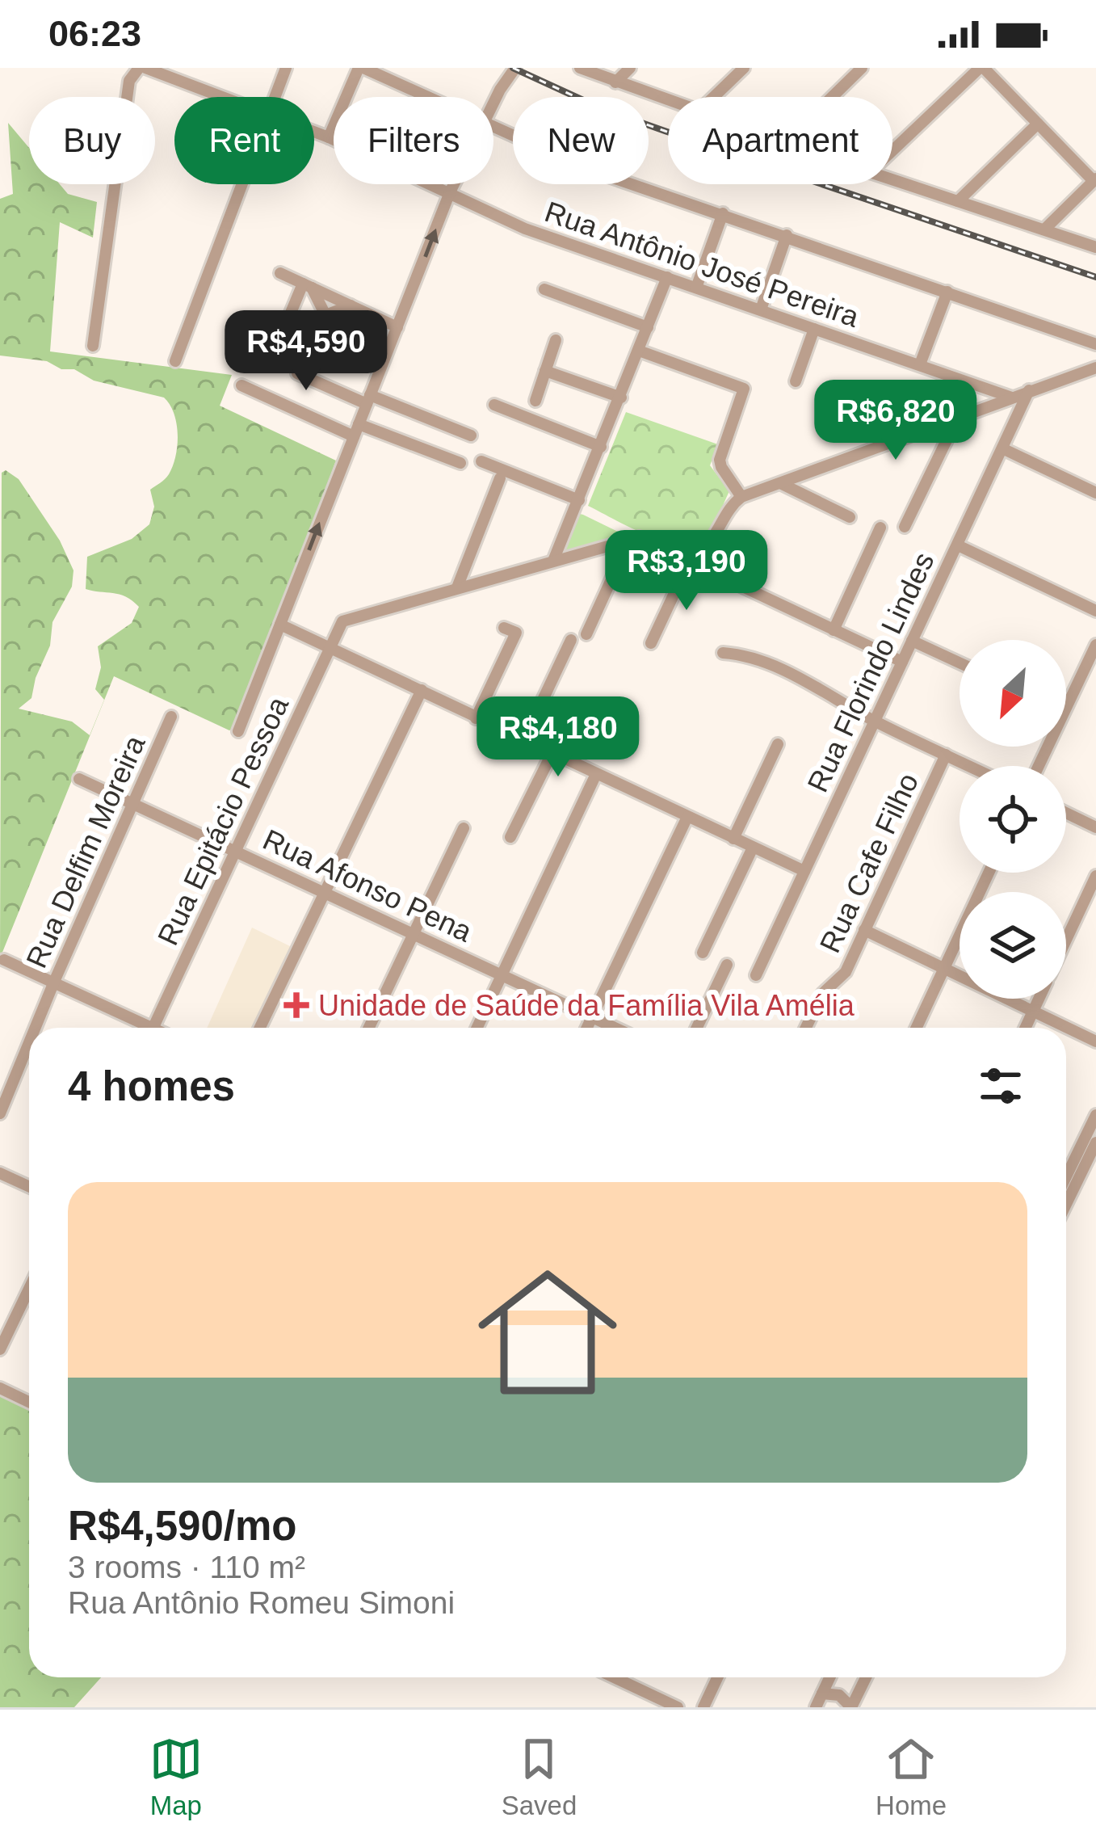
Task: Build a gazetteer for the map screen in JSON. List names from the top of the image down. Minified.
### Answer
{"streets":{"street":["Rua Antônio José Pereira","Rua Florindo Lindes","Rua Epitácio Pessoa","Rua Delfim Moreira","Rua Cafe Filho","Rua Afonso Pena"]},"crossings":[["Rua Epitácio Pessoa","Rua Afonso Pena"],["Rua Delfim Moreira","Rua Afonso Pena"]],"places":{"health":["Unidade de Saúde da Família Vila Amélia"]},"north":"bottom left","page":{"status":"06:23","chip":["Buy","Rent","Filters","New","Apartment"],"price":["R$4,590","R$6,820","R$3,190","R$4,180"],"heading":"4 homes","list":[{"name":"R$4,590/mo","note":"3 rooms · 110 m² · Rua Antônio Romeu Simoni"}],"tabs":["Map","Saved","Home"]}}
